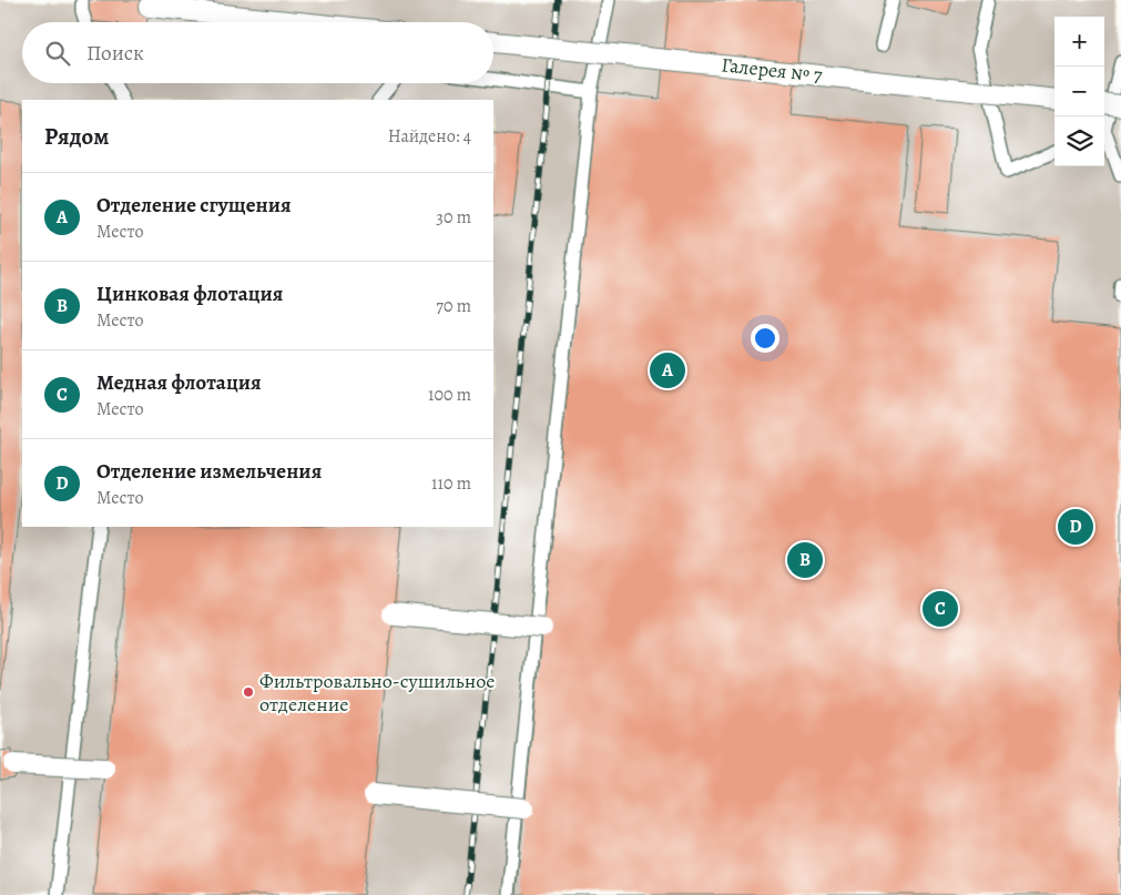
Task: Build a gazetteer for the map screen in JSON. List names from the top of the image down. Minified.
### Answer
{"streets":{"street":["Галерея № 7"]},"places":["Фильтровально-сушильное отделение"],"page":{"map_buttons":["+","−"],"search":"Поиск","heading":["Рядом","Найдено: 4"],"list":[{"mark":"A","name":"Отделение сгущения","note":"Место","value":"30 m"},{"mark":"B","name":"Цинковая флотация","note":"Место","value":"70 m"},{"mark":"C","name":"Медная флотация","note":"Место","value":"100 m"},{"mark":"D","name":"Отделение измельчения","note":"Место","value":"110 m"}],"pins":["A","D","B","C"]}}
